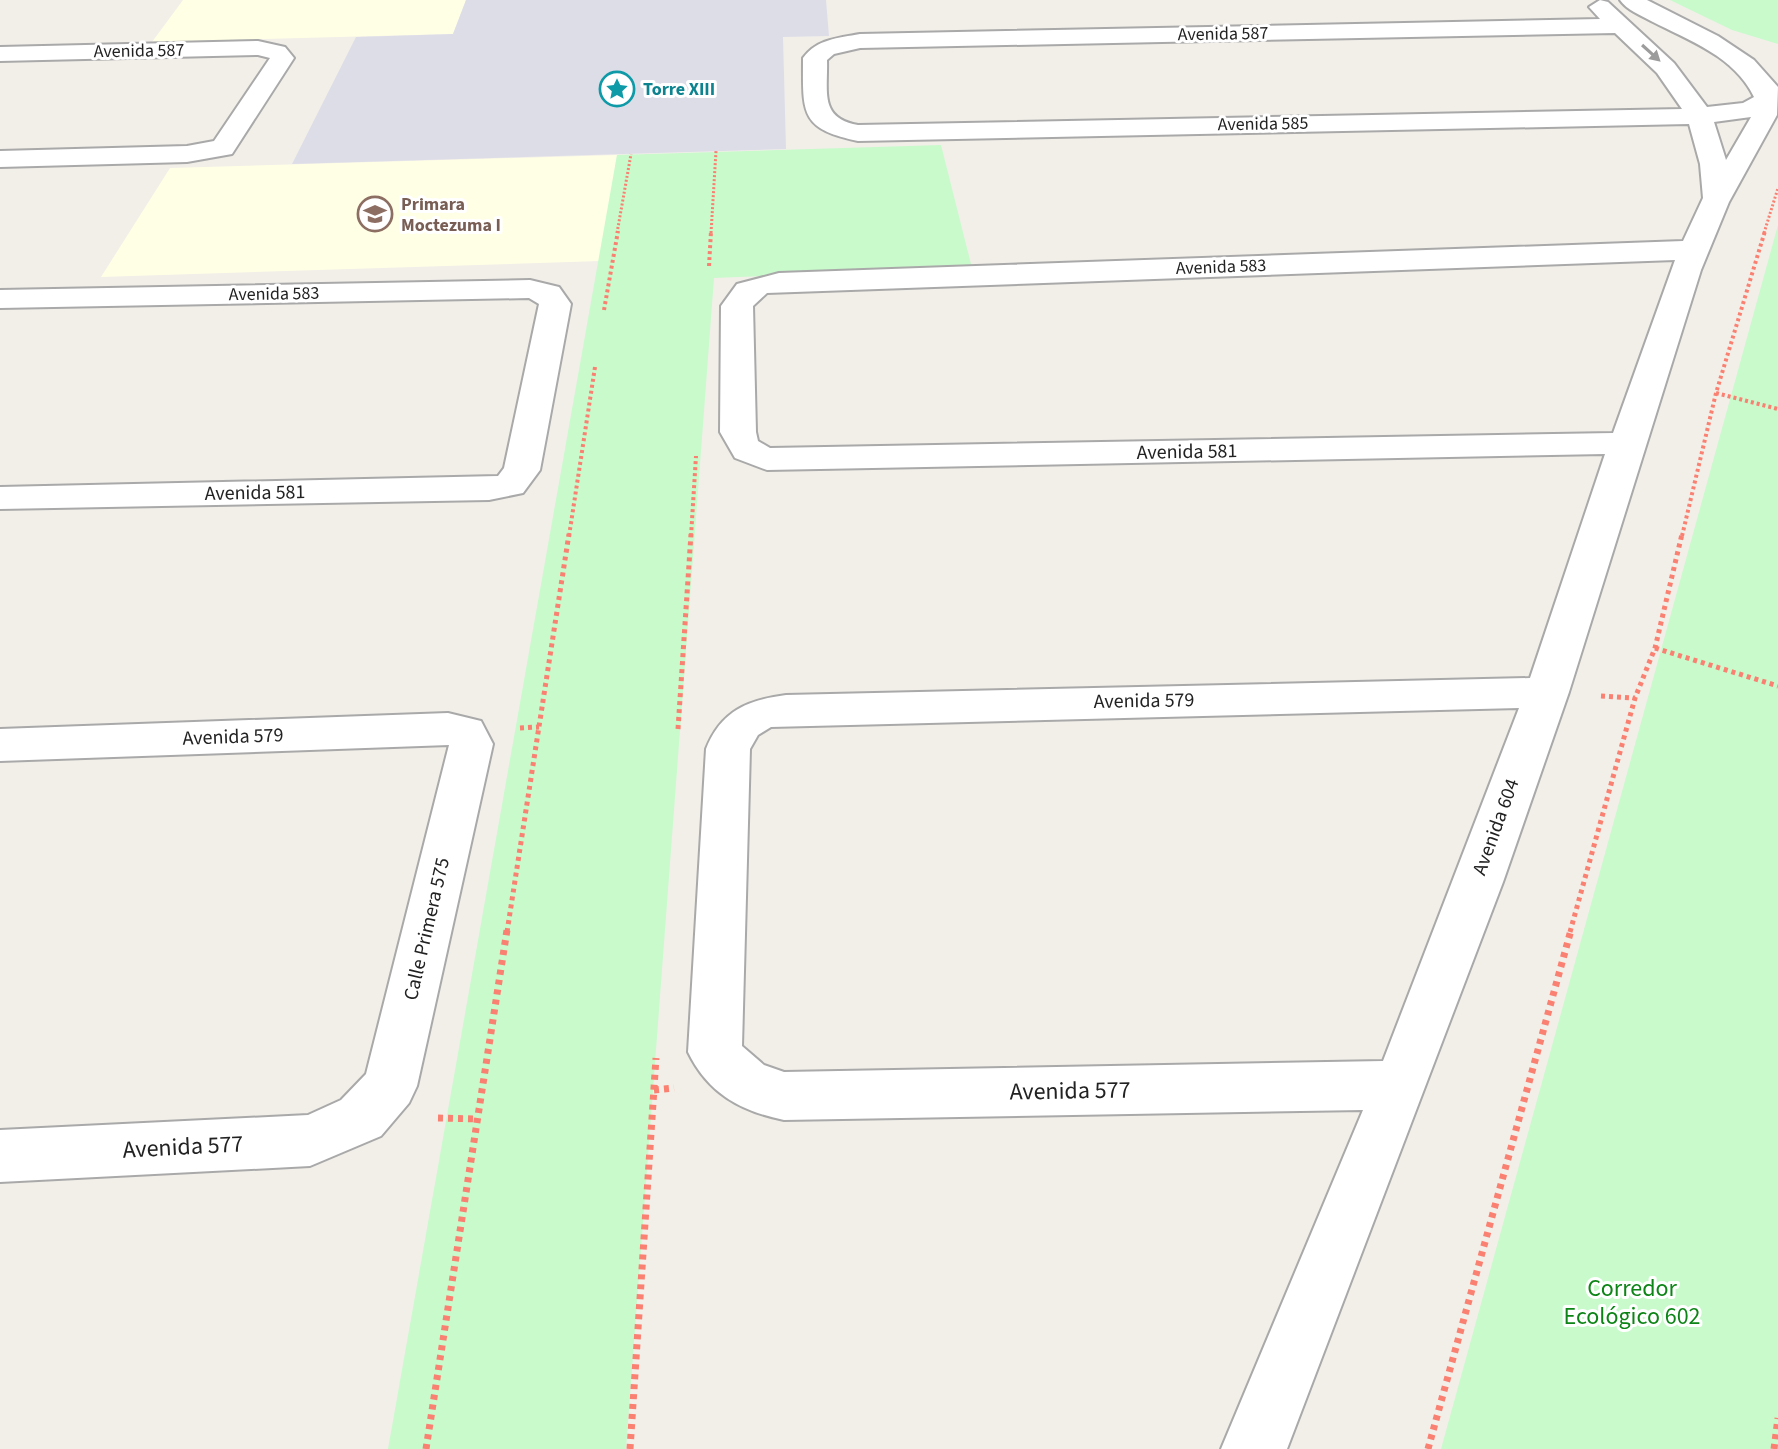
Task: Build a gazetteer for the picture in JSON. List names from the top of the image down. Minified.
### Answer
{"streets":{"street":["Avenida 587","Avenida 585","Avenida 583","Avenida 581","Avenida 579","Avenida 604","Calle Primera 575","Avenida 577"]},"crossings":[["Avenida 587","Avenida 585"],["Avenida 585","Avenida 604"],["Avenida 583","Avenida 581"],["Avenida 583","Avenida 604"],["Avenida 581","Avenida 604"],["Avenida 579","Avenida 604"],["Avenida 579","Calle Primera 575"],["Avenida 579","Avenida 577"],["Avenida 604","Avenida 577"],["Calle Primera 575","Avenida 577"]],"parks":["Corredor Ecológico 602"],"places":{"place":["Torre XIII"],"school or university":["Primara Moctezuma I"]}}
